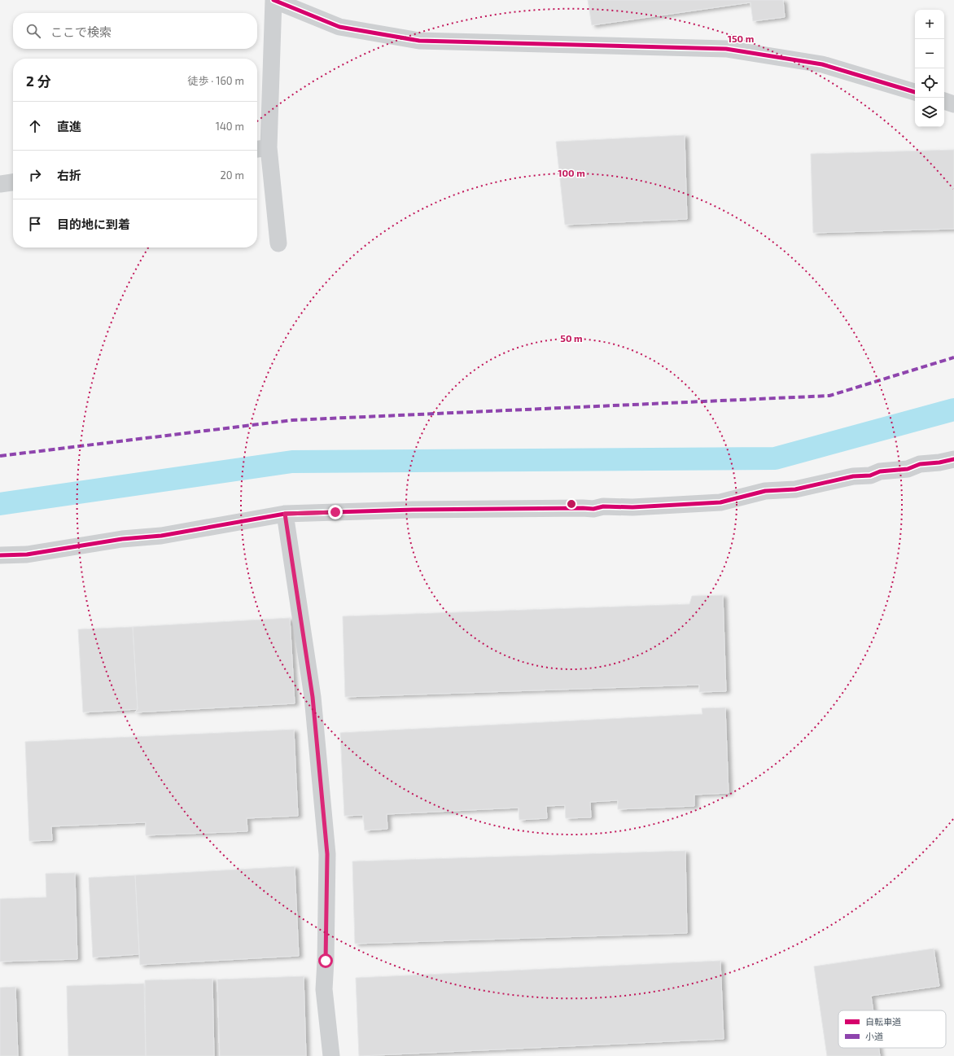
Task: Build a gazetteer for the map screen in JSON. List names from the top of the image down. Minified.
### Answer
{"legend":["自転車道","小道"],"page":{"map_buttons":["+","−"],"search":"ここで検索","heading":["2 分","徒歩 · 160 m"],"list":[["直進","140 m"],["右折","20 m"],"目的地に到着"]},"rings":["150 m","100 m","50 m"]}
